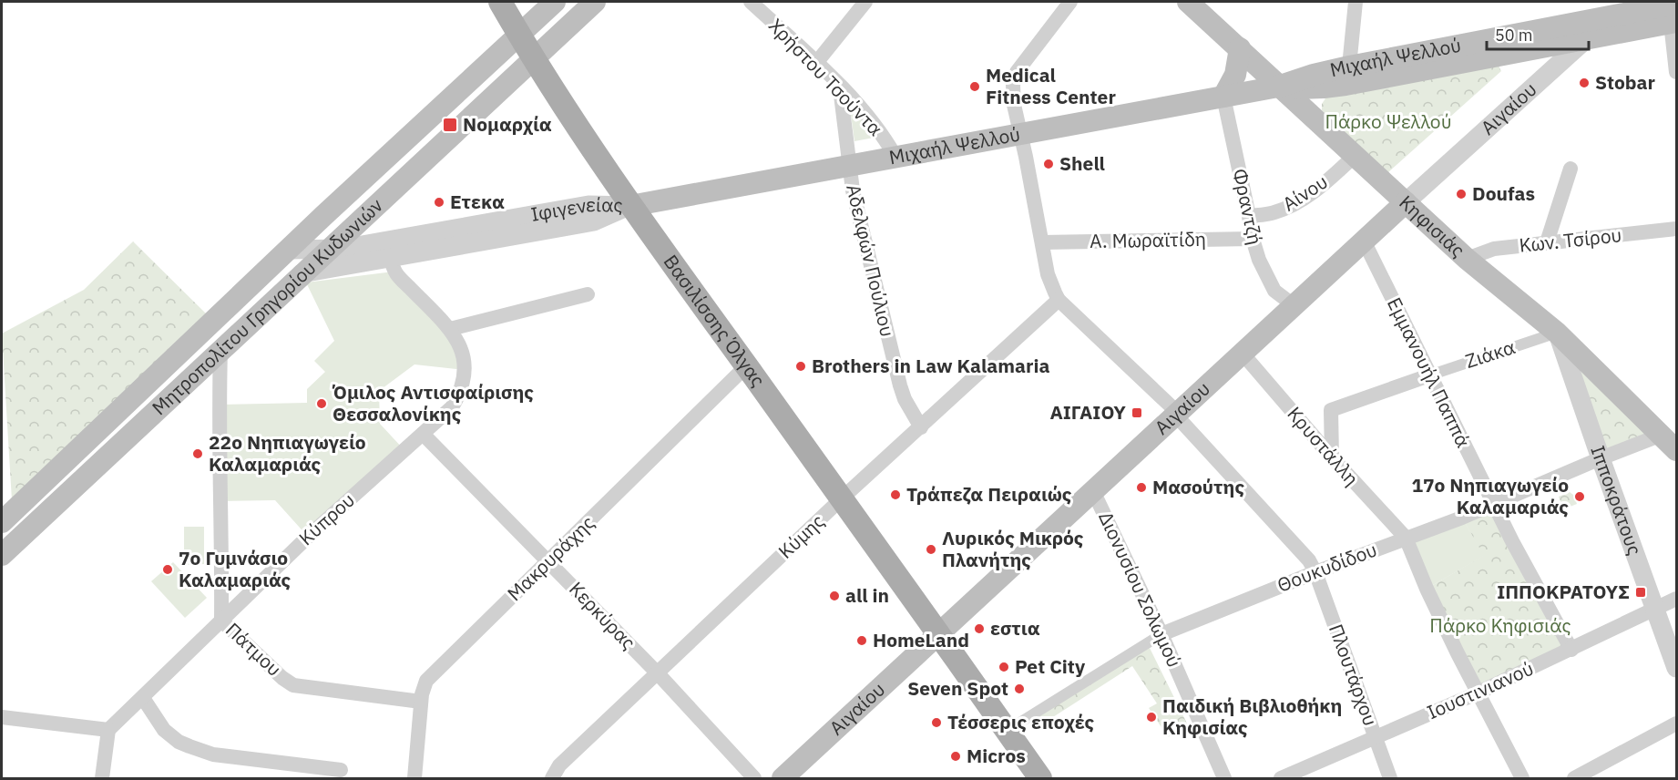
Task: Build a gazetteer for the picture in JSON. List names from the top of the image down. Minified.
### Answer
{"streets":{"main road":["Μιχαήλ Ψελλού","Αιγαίου","Κηφισιάς","Μητροπολίτου Γρηγορίου Κυδωνιών","Βασιλίσσης Όλγας"],"street":["Χρήστου Τσούντα","Αίνου","Φραντζή","Ιφιγενείας","Α. Μωραϊτίδη","Κων. Τσίρου","Αδελφών Πούλιου","Ζιάκα","Εμμανουήλ Παππά","Κρυστάλλη","Ιπποκράτους","Κύπρου","Κύμης","Μακρυράχης","Θουκυδίδου","Διονυσίου Σολωμού","Κερκύρας","Πάτμου","Πλουτάρχου","Ιουστινιανού"]},"crossings":[["Μιχαήλ Ψελλού","Χρήστου Τσούντα"],["Μιχαήλ Ψελλού","Αιγαίου"],["Μιχαήλ Ψελλού","Φραντζή"],["Μιχαήλ Ψελλού","Ιφιγενείας"],["Μιχαήλ Ψελλού","Κηφισιάς"],["Μιχαήλ Ψελλού","Αδελφών Πούλιου"],["Μιχαήλ Ψελλού","Βασιλίσσης Όλγας"],["Χρήστου Τσούντα","Αδελφών Πούλιου"],["Αιγαίου","Φραντζή"],["Αιγαίου","Κηφισιάς"],["Αιγαίου","Βασιλίσσης Όλγας"],["Αιγαίου","Εμμανουήλ Παππά"],["Αιγαίου","Κρυστάλλη"],["Αιγαίου","Διονυσίου Σολωμού"],["Αιγαίου","Πλουτάρχου"],["Αίνου","Φραντζή"],["Αίνου","Κηφισιάς"],["Φραντζή","Α. Μωραϊτίδη"],["Ιφιγενείας","Μητροπολίτου Γρηγορίου Κυδωνιών"],["Ιφιγενείας","Βασιλίσσης Όλγας"],["Ιφιγενείας","Κύπρου"],["Κηφισιάς","Κων. Τσίρου"],["Κηφισιάς","Ζιάκα"],["Κηφισιάς","Ιπποκράτους"],["Κηφισιάς","Θουκυδίδου"],["Αδελφών Πούλιου","Κύμης"],["Μητροπολίτου Γρηγορίου Κυδωνιών","Βασιλίσσης Όλγας"],["Μητροπολίτου Γρηγορίου Κυδωνιών","Πάτμου"],["Βασιλίσσης Όλγας","Κύμης"],["Βασιλίσσης Όλγας","Μακρυράχης"],["Βασιλίσσης Όλγας","Θουκυδίδου"],["Ζιάκα","Εμμανουήλ Παππά"],["Ζιάκα","Κρυστάλλη"],["Ζιάκα","Ιπποκράτους"],["Εμμανουήλ Παππά","Θουκυδίδου"],["Εμμανουήλ Παππά","Ιουστινιανού"],["Κρυστάλλη","Θουκυδίδου"],["Ιπποκράτους","Θουκυδίδου"],["Ιπποκράτους","Ιουστινιανού"],["Κύπρου","Κερκύρας"],["Κύπρου","Πάτμου"],["Κύμης","Κερκύρας"],["Κύμης","Πλουτάρχου"],["Μακρυράχης","Κερκύρας"],["Μακρυράχης","Πάτμου"],["Θουκυδίδου","Διονυσίου Σολωμού"],["Θουκυδίδου","Πλουτάρχου"],["Πλουτάρχου","Ιουστινιανού"]],"parks":["Πάρκο Ψελλού","Πάρκο Κηφισιάς"],"places":{"other":["Stobar","Medical Fitness Center","Shell","Doufas","Ετεκα","Brothers in Law Kalamaria","Όμιλος Αντισφαίρισης Θεσσαλονίκης","22ο Νηπιαγωγείο Καλαμαριάς","Μασούτης","Τράπεζα Πειραιώς","17ο Νηπιαγωγείο Καλαμαριάς","Λυρικός Μικρός Πλανήτης","7ο Γυμνάσιο Καλαμαριάς","all in","εστια","HomeLand","Pet City","Seven Spot","Παιδική Βιβλιοθήκη Κηφισίας","Τέσσερις εποχές","Micros"],"transit":["Νομαρχία","ΑΙΓΑΙΟΥ","ΙΠΠΟΚΡΑΤΟΥΣ"]},"scale_bar":"50 m"}
